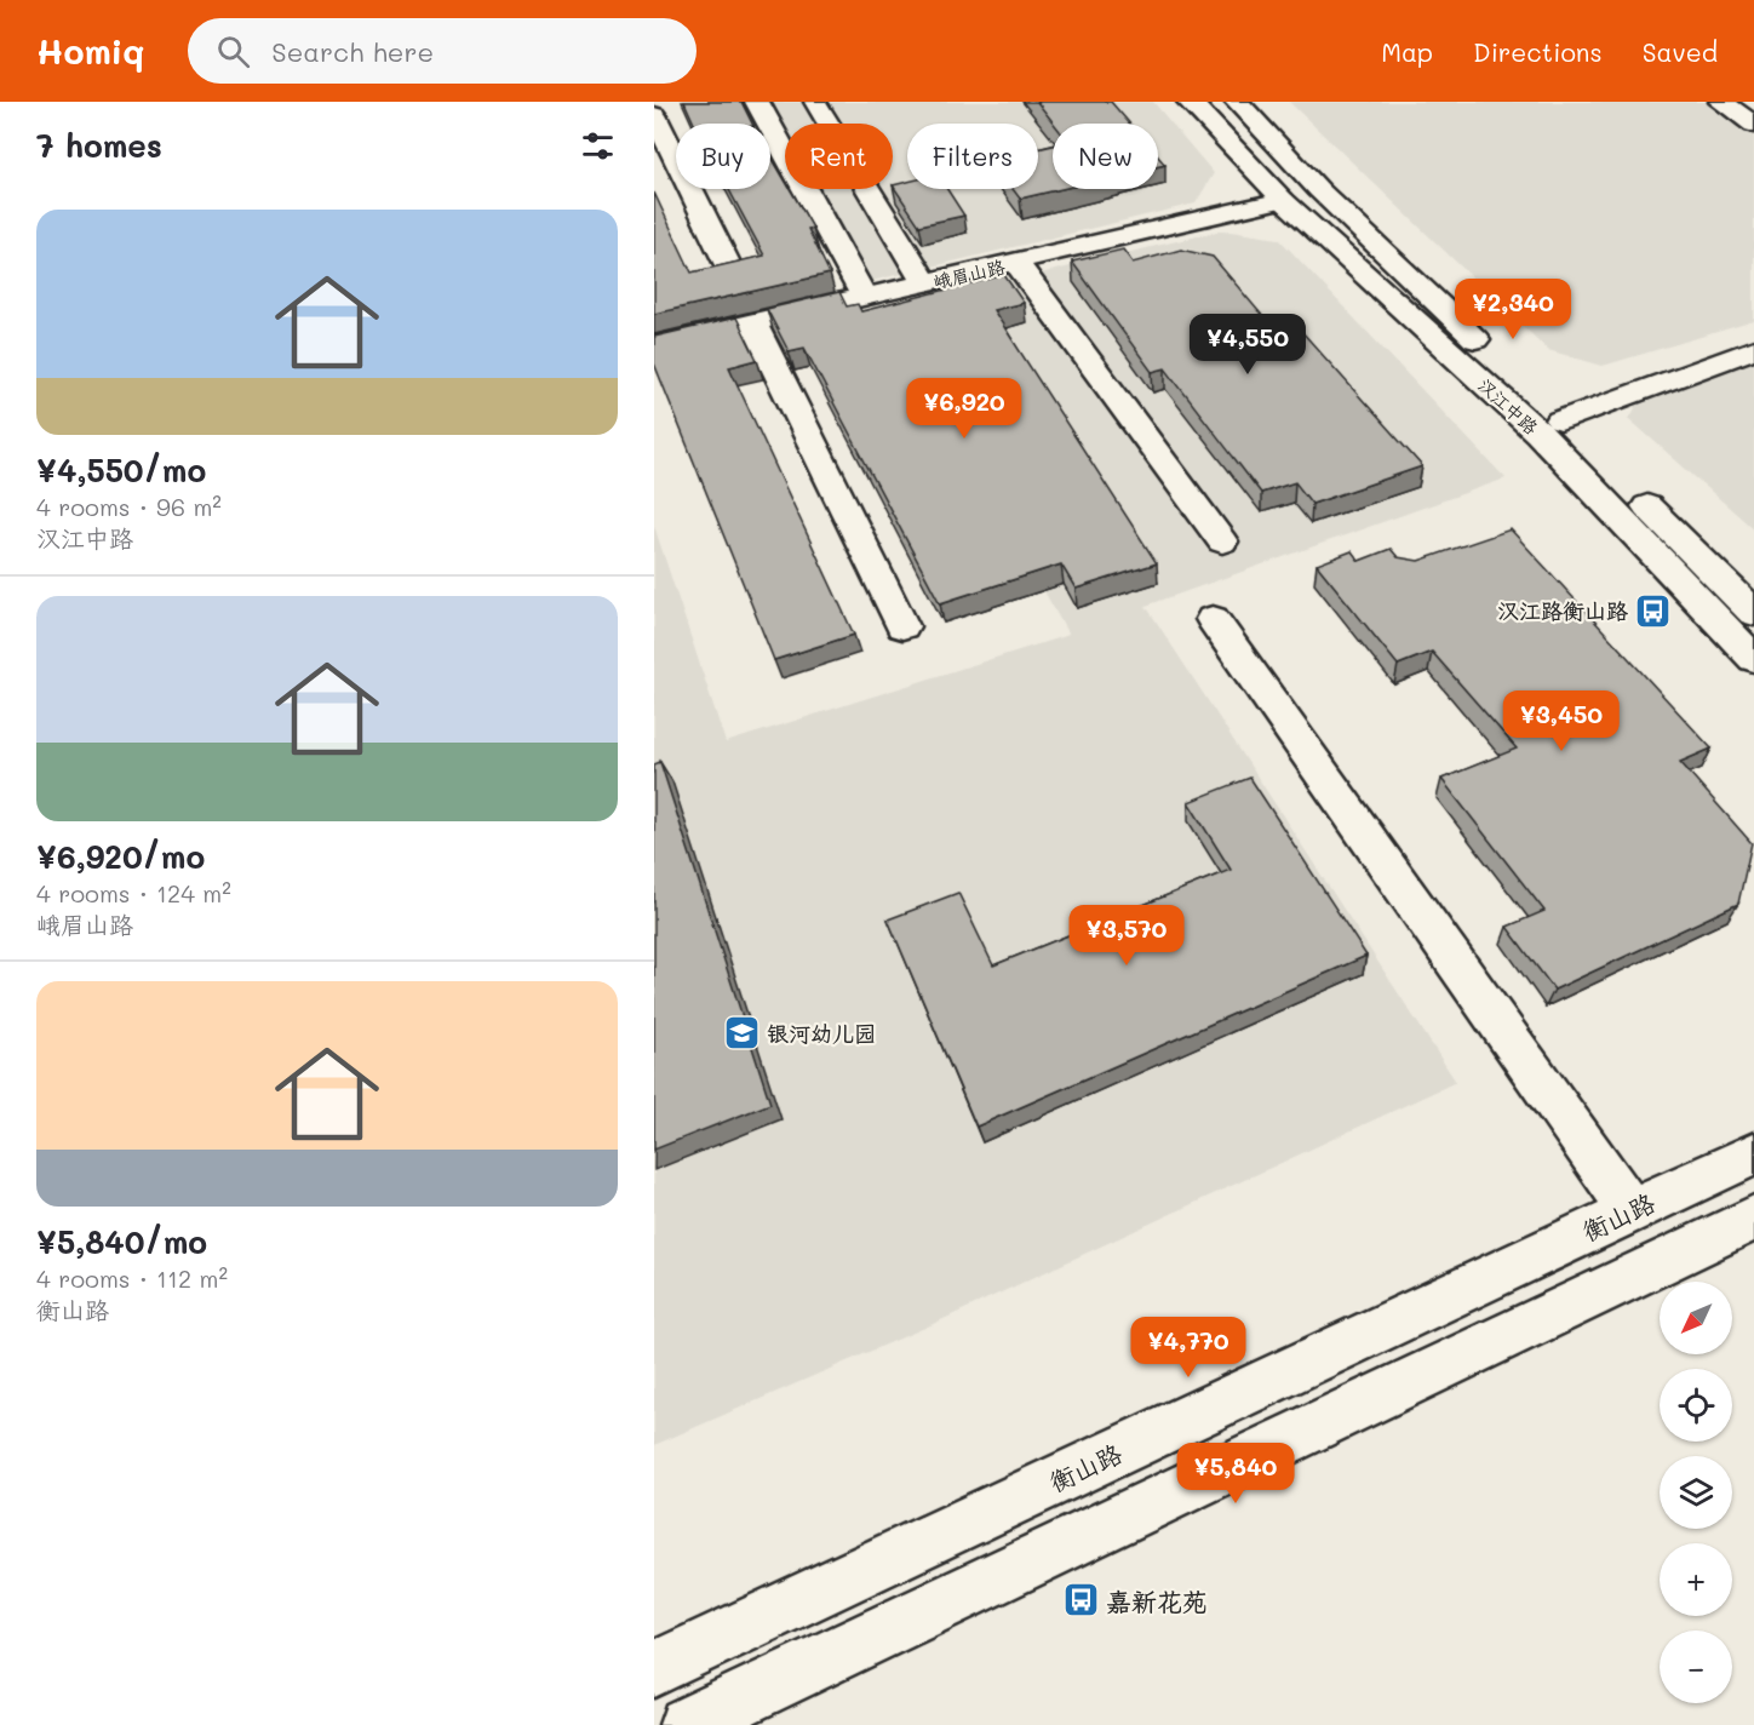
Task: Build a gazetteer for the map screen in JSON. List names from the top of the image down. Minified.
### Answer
{"streets":{"street":["峨眉山路","汉江中路","衡山路"]},"crossings":[["峨眉山路","汉江中路"]],"places":{"bus stop":["汉江路衡山路","嘉新花苑"],"school or university":["银河幼儿园"]},"north":"bottom left","page":{"header":"Homiq","search":"Search here","nav":["Map","Directions","Saved"],"heading":"7 homes","chip":["Buy","Rent","Filters","New"],"list":[{"name":"¥4,550/mo","note":"4 rooms · 96 m² · 汉江中路"},{"name":"¥6,920/mo","note":"4 rooms · 124 m² · 峨眉山路"},{"name":"¥5,840/mo","note":"4 rooms · 112 m² · 衡山路"}],"price":["¥2,340","¥4,550","¥6,920","¥3,450","¥3,570","¥4,770","¥5,840"],"map_buttons":["+","−"]}}
